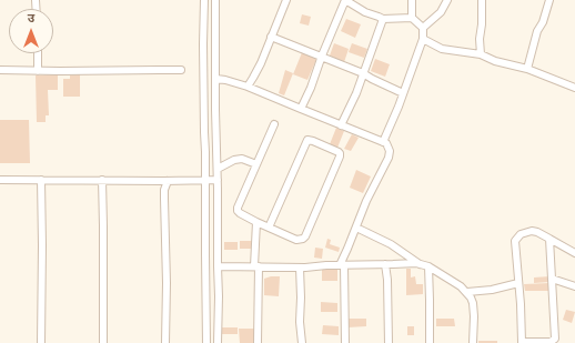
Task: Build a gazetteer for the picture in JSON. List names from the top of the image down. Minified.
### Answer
{"north":"top"}
